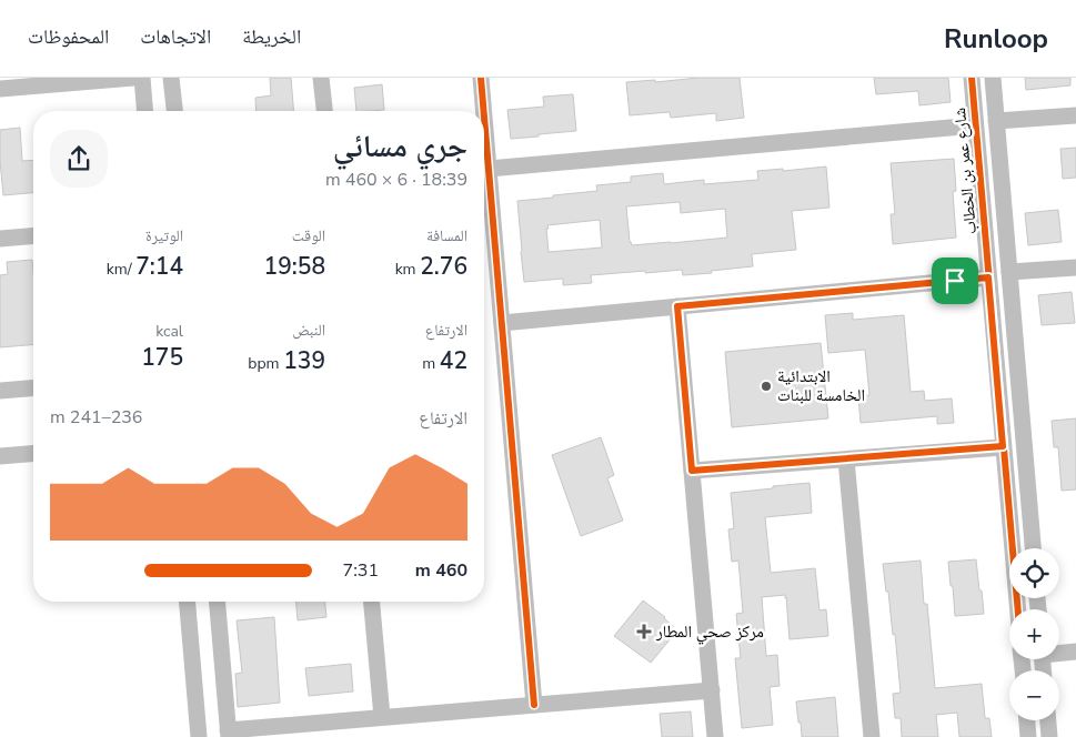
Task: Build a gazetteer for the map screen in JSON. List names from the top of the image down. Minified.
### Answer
{"streets":{"street":["شارع عمر بن الخطاب"]},"places":{"other":["الابتدائية الخامسة للبنات"],"health":["مركز صحي المطار"]},"page":{"header":"Runloop","nav":["الخريطة","الاتجاهات","المحفوظات"],"heading":["جري مسائي","18:39 · 6 × 460 m"],"stats":[["المسافة","2.76 km"],["الوقت","19:58"],["الوتيرة","7:14 /km"],["الارتفاع","42 m"],["النبض","139 bpm"],["kcal","175"]],"chart":["الارتفاع","236–241 m"],"map_buttons":["+","−"],"list":[{"name":"460 m","note":"7:31"}]}}
